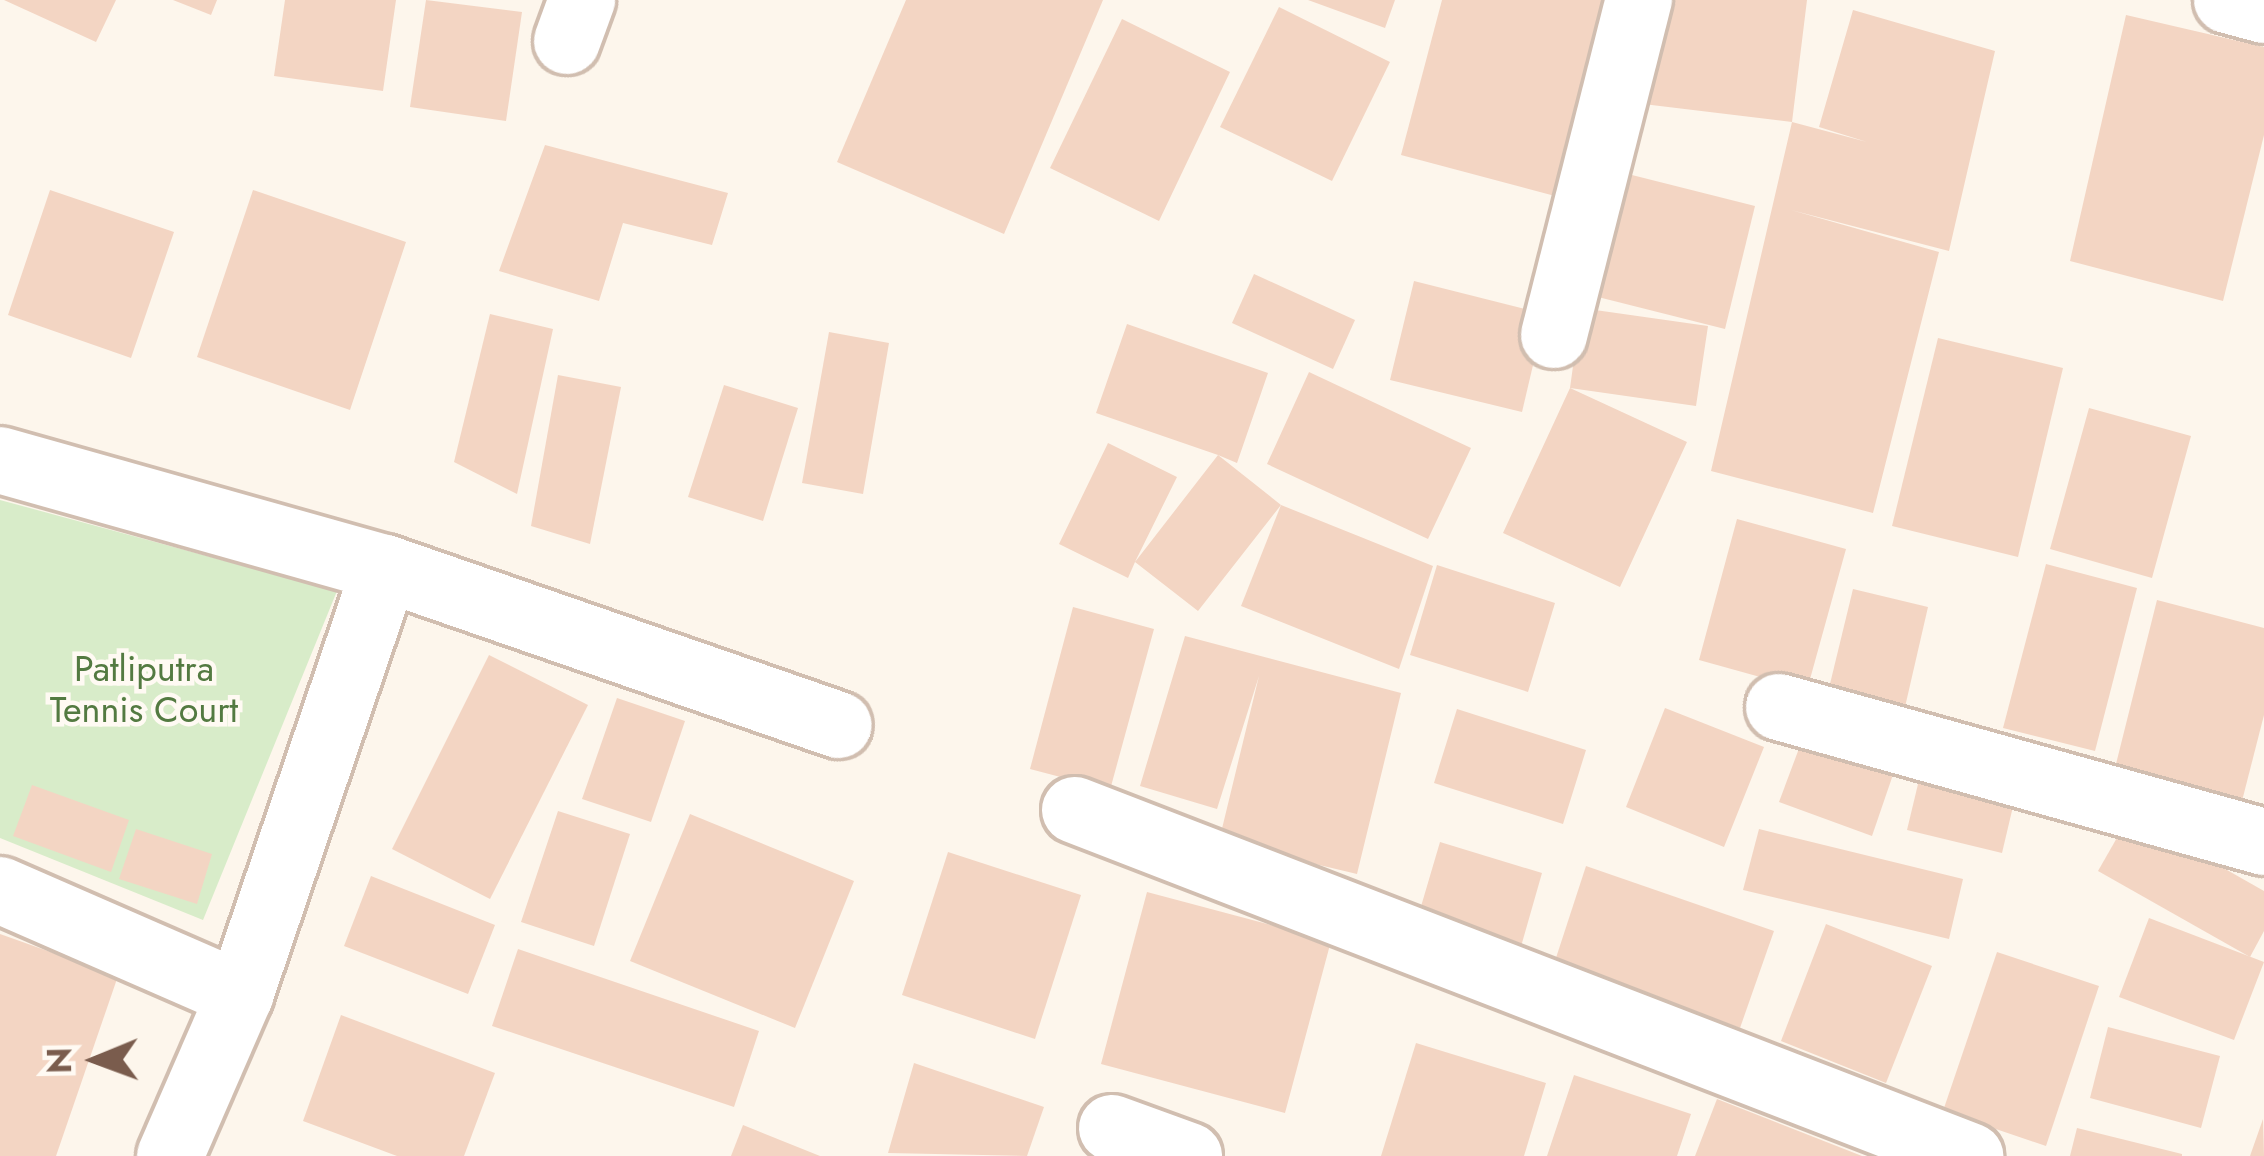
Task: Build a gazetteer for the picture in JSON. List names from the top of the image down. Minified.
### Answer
{"parks":["Patliputra Tennis Court"],"north":"left"}
